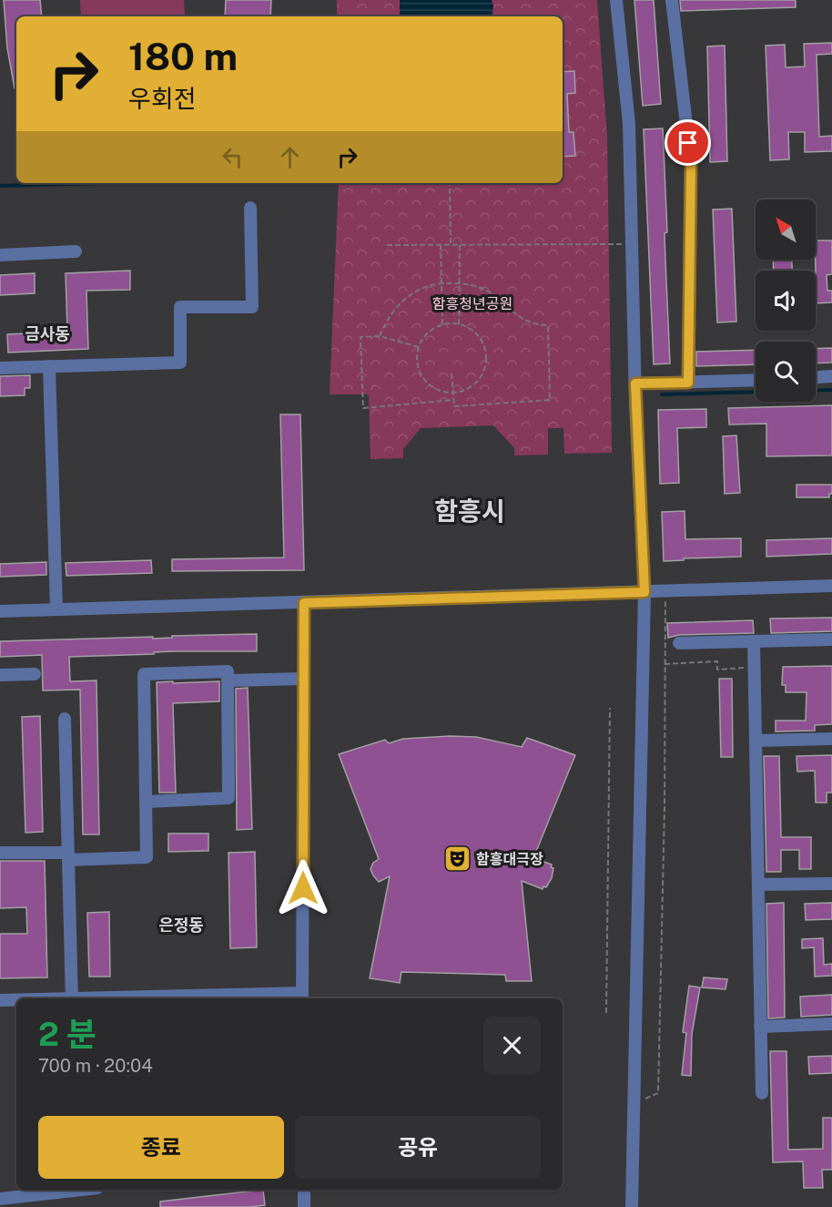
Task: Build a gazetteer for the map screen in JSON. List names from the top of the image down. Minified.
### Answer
{"districts":["금사동","함흥시","은정동"],"parks":["함흥청년공원"],"places":{"theatre":["함흥대극장"]},"north":"top left","page":{"turn":["180 m","우회전"],"heading":["2 분","700 m · 20:04"],"buttons":["종료","공유"]}}
